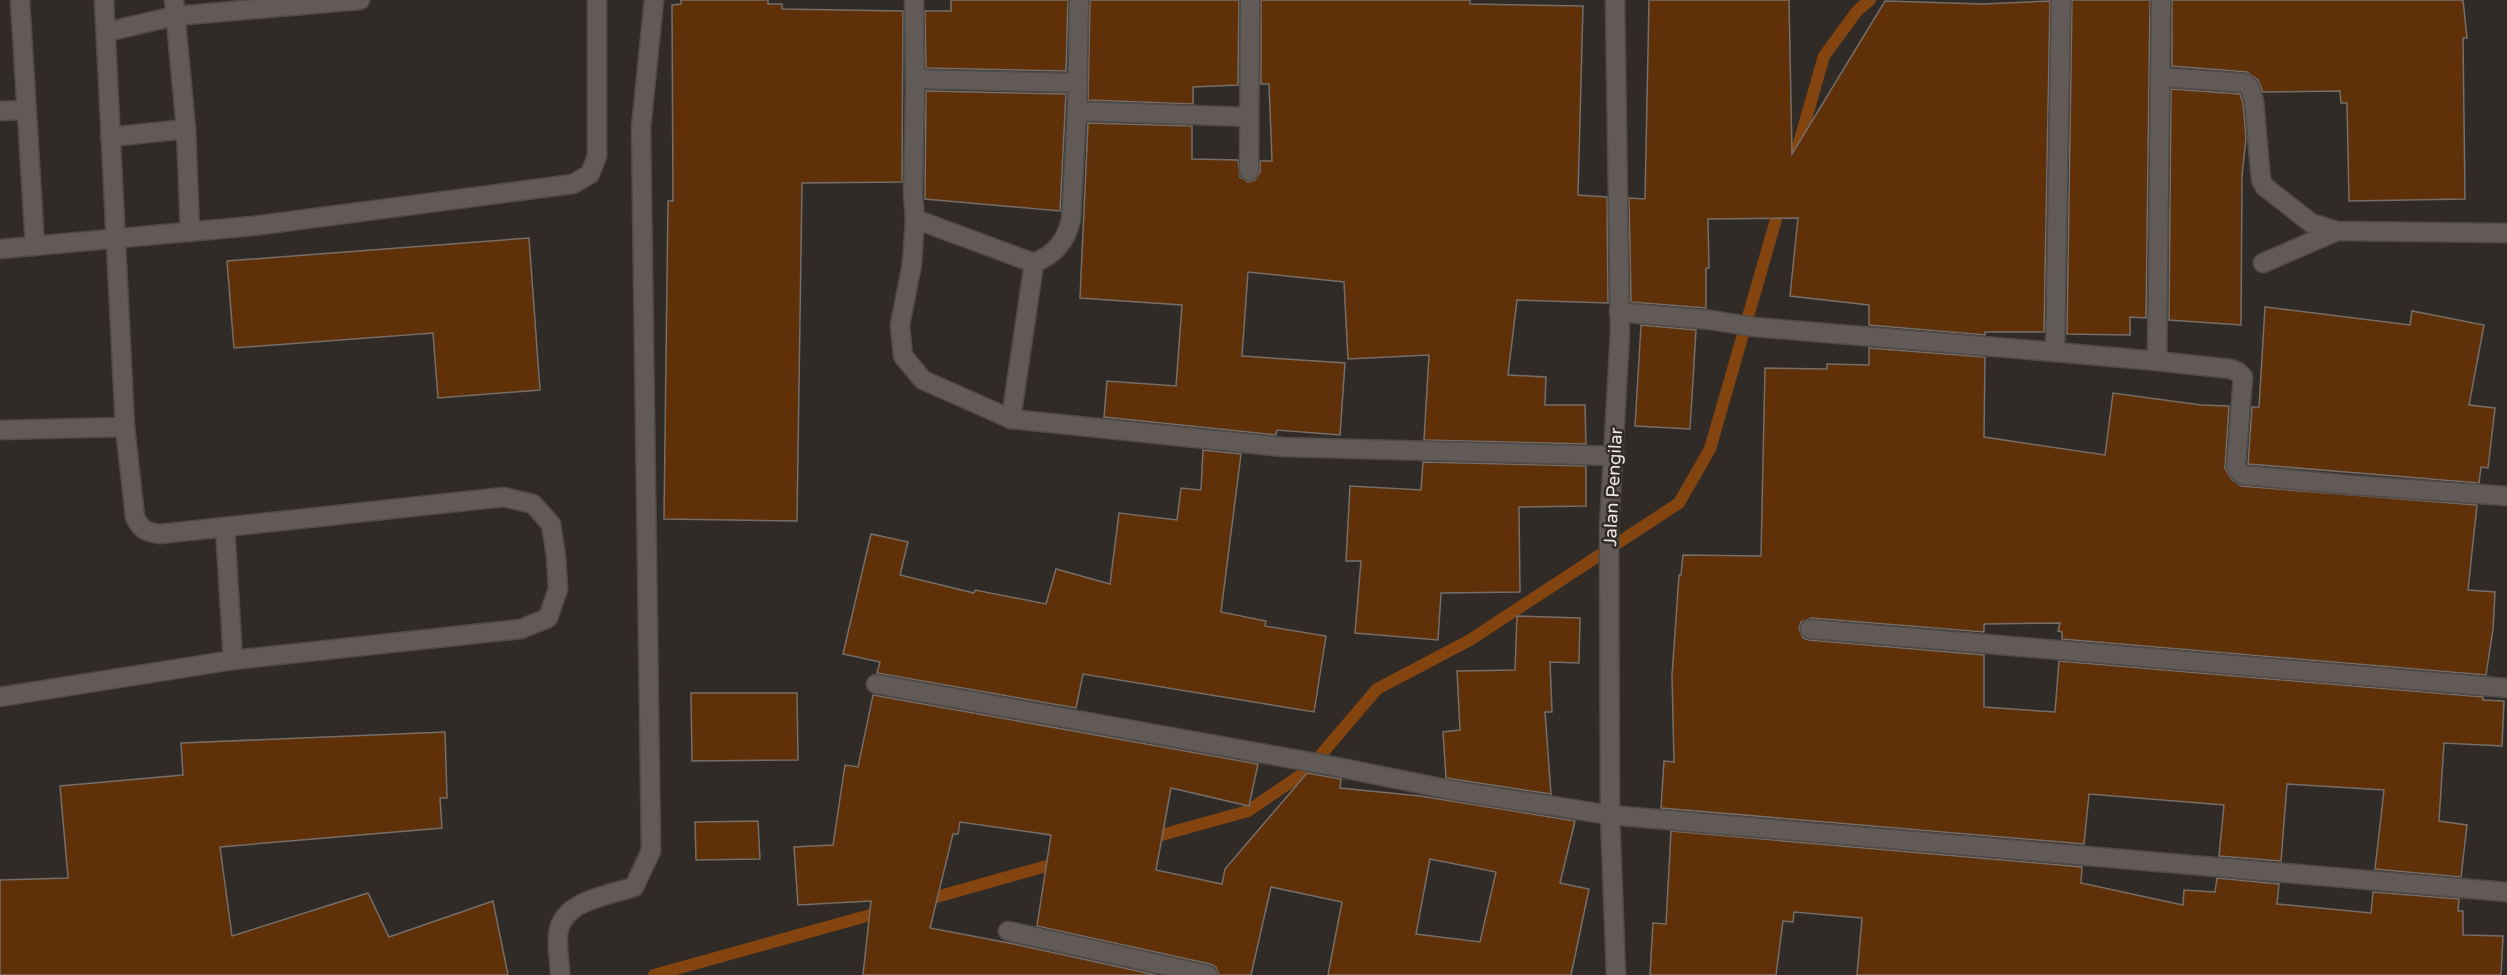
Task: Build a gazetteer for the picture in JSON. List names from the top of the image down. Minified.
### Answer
{"streets":{"street":["Jalan Pengilar"]}}
